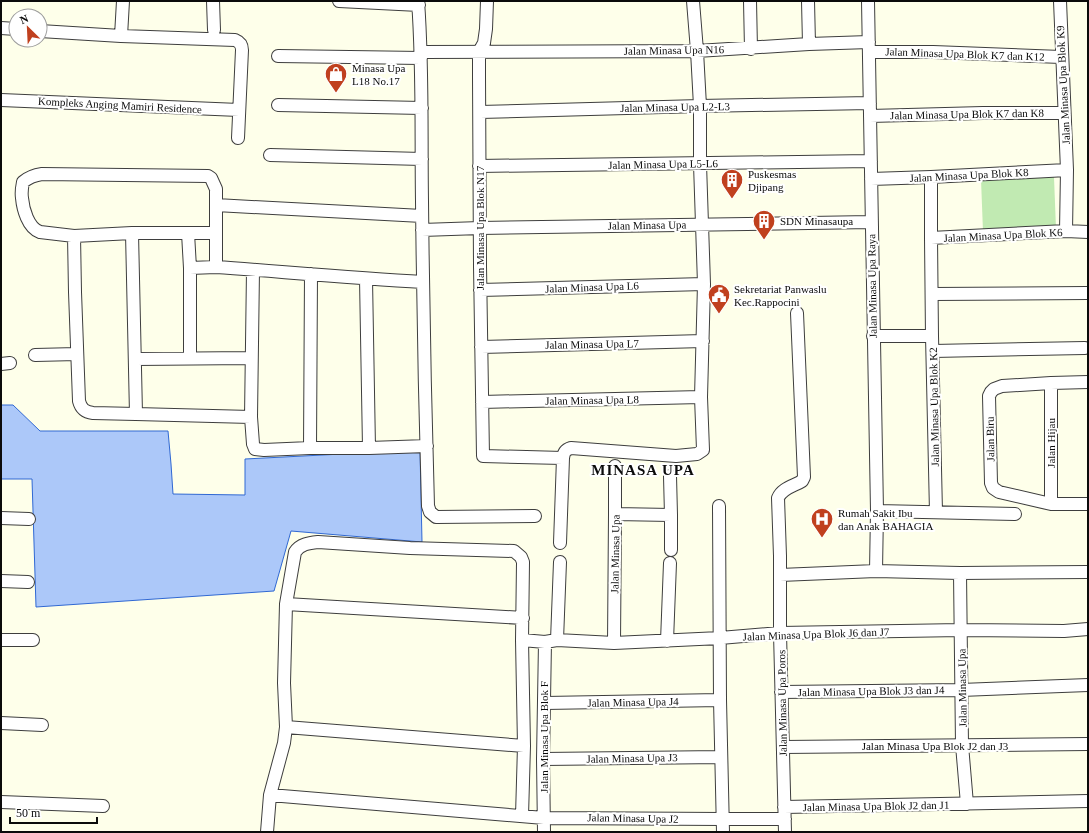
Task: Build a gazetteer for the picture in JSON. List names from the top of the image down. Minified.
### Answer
{"streets":{"street":["Jalan Minasa Upa N16","Jalan Minasa Upa Blok K7 dan K12","Jalan Minasa Upa Blok K9","Kompleks Anging Mamiri Residence","Jalan Minasa Upa L2-L3","Jalan Minasa Upa Blok K7 dan K8","Jalan Minasa Upa L5-L6","Jalan Minasa Upa Blok K8","Jalan Minasa Upa","Jalan Minasa Upa Blok N17","Jalan Minasa Upa Blok K6","Jalan Minasa Upa Raya","Jalan Minasa Upa L6","Jalan Minasa Upa L7","Jalan Minasa Upa L8","Jalan Minasa Upa Blok K2","Jalan Biru","Jalan Hijau","Jalan Minasa Upa Blok J6 dan J7","Jalan Minasa Upa Blok J3 dan J4","Jalan Minasa Upa J4","Jalan Minasa Upa Poros","Jalan Minasa Upa Blok F","Jalan Minasa Upa Blok J2 dan J3","Jalan Minasa Upa J3","Jalan Minasa Upa Blok J2 dan J1","Jalan Minasa Upa J2"]},"crossings":[["Jalan Minasa Upa N16","Jalan Minasa Upa Blok K7 dan K12"],["Jalan Minasa Upa N16","Jalan Minasa Upa Blok N17"],["Jalan Minasa Upa N16","Jalan Minasa Upa Raya"],["Jalan Minasa Upa Blok K7 dan K12","Jalan Minasa Upa Blok K9"],["Jalan Minasa Upa Blok K7 dan K12","Jalan Minasa Upa Raya"],["Jalan Minasa Upa Blok K9","Jalan Minasa Upa Blok K7 dan K8"],["Jalan Minasa Upa Blok K9","Jalan Minasa Upa Blok K8"],["Jalan Minasa Upa Blok K9","Jalan Minasa Upa Blok K6"],["Jalan Minasa Upa L2-L3","Jalan Minasa Upa Blok N17"],["Jalan Minasa Upa L2-L3","Jalan Minasa Upa Raya"],["Jalan Minasa Upa Blok K7 dan K8","Jalan Minasa Upa Raya"],["Jalan Minasa Upa L5-L6","Jalan Minasa Upa Blok N17"],["Jalan Minasa Upa L5-L6","Jalan Minasa Upa Raya"],["Jalan Minasa Upa Blok K8","Jalan Minasa Upa Blok K6"],["Jalan Minasa Upa Blok K8","Jalan Minasa Upa Raya"],["Jalan Minasa Upa","Jalan Minasa Upa Blok N17"],["Jalan Minasa Upa","Jalan Minasa Upa Raya"],["Jalan Minasa Upa","Jalan Minasa Upa Blok J6 dan J7"],["Jalan Minasa Upa","Jalan Minasa Upa Blok J3 dan J4"],["Jalan Minasa Upa","Jalan Minasa Upa Blok J2 dan J3"],["Jalan Minasa Upa","Jalan Minasa Upa Blok J2 dan J1"],["Jalan Minasa Upa Blok N17","Jalan Minasa Upa L6"],["Jalan Minasa Upa Blok N17","Jalan Minasa Upa L7"],["Jalan Minasa Upa Blok N17","Jalan Minasa Upa L8"],["Jalan Minasa Upa Raya","Jalan Minasa Upa Blok K2"],["Jalan Biru","Jalan Hijau"],["Jalan Minasa Upa Blok J6 dan J7","Jalan Minasa Upa Poros"],["Jalan Minasa Upa Blok J6 dan J7","Jalan Minasa Upa Blok F"],["Jalan Minasa Upa Blok J3 dan J4","Jalan Minasa Upa Poros"],["Jalan Minasa Upa J4","Jalan Minasa Upa Blok F"],["Jalan Minasa Upa Poros","Jalan Minasa Upa Blok J2 dan J3"],["Jalan Minasa Upa Poros","Jalan Minasa Upa Blok J2 dan J1"],["Jalan Minasa Upa Blok F","Jalan Minasa Upa J3"],["Jalan Minasa Upa Blok F","Jalan Minasa Upa J2"],["Jalan Minasa Upa Blok J2 dan J1","Jalan Minasa Upa J2"]],"districts":["MINASA UPA"],"places":{"shop":["Minasa Upa L18 No.17"],"building":["Puskesmas Djipang","SDN Minasaupa"],"public building":["Sekretariat Panwaslu Kec.Rappocini"],"hospital":["Rumah Sakit Ibu dan Anak BAHAGIA"]},"scale_bar":"50 m","north":"top left"}
